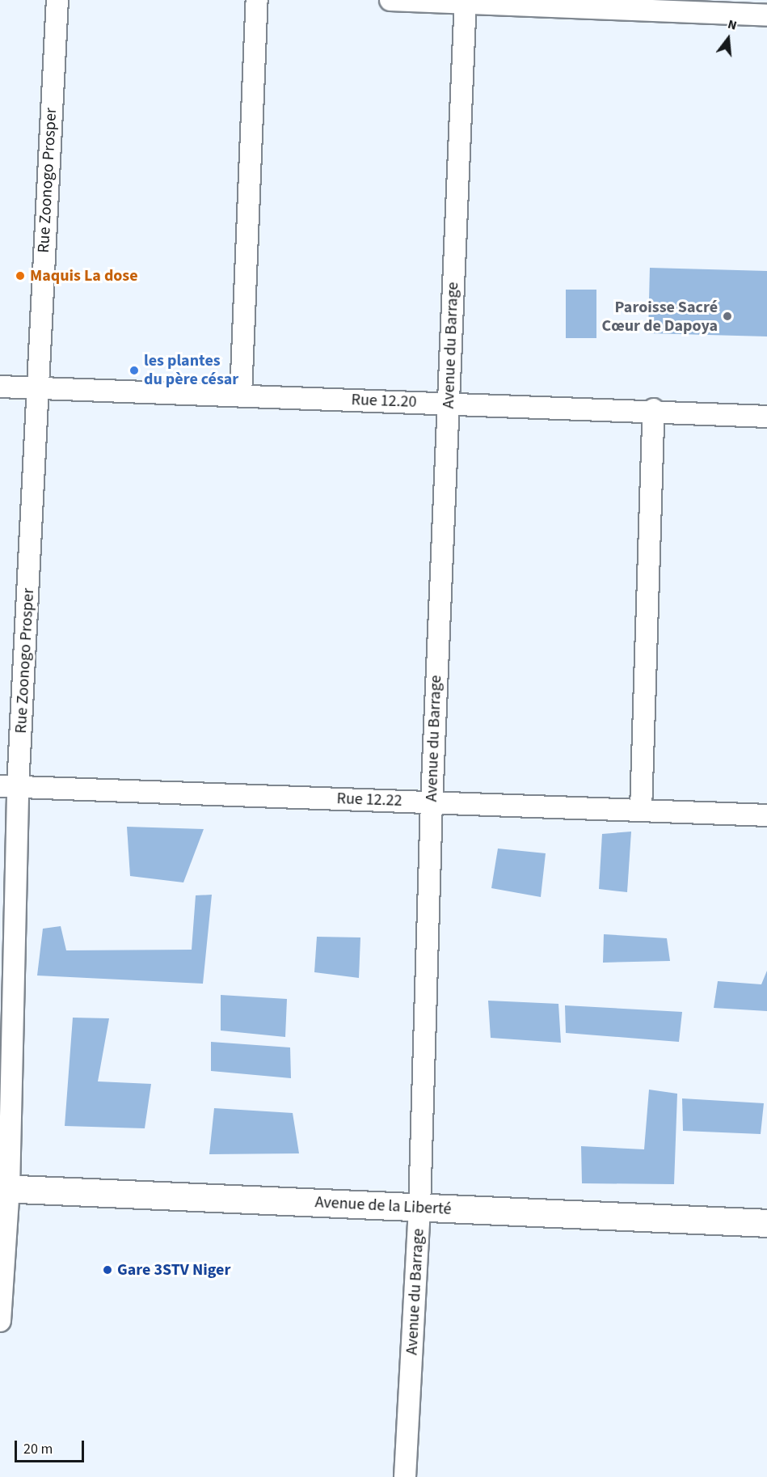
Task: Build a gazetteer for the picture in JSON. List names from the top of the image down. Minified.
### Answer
{"streets":{"main road":["Avenue de la Liberté"],"street":["Rue Zoonogo Prosper","Avenue du Barrage","Rue 12.20","Rue 12.22"]},"crossings":[["Rue Zoonogo Prosper","Rue 12.20"],["Rue Zoonogo Prosper","Rue 12.22"],["Rue Zoonogo Prosper","Avenue de la Liberté"],["Avenue du Barrage","Rue 12.20"],["Avenue du Barrage","Rue 12.22"],["Avenue du Barrage","Avenue de la Liberté"]],"places":["Maquis La dose","Paroisse Sacré Cœur de Dapoya","les plantes du père césar","Gare 3STV Niger"],"scale_bar":"20 m","north":"top"}
